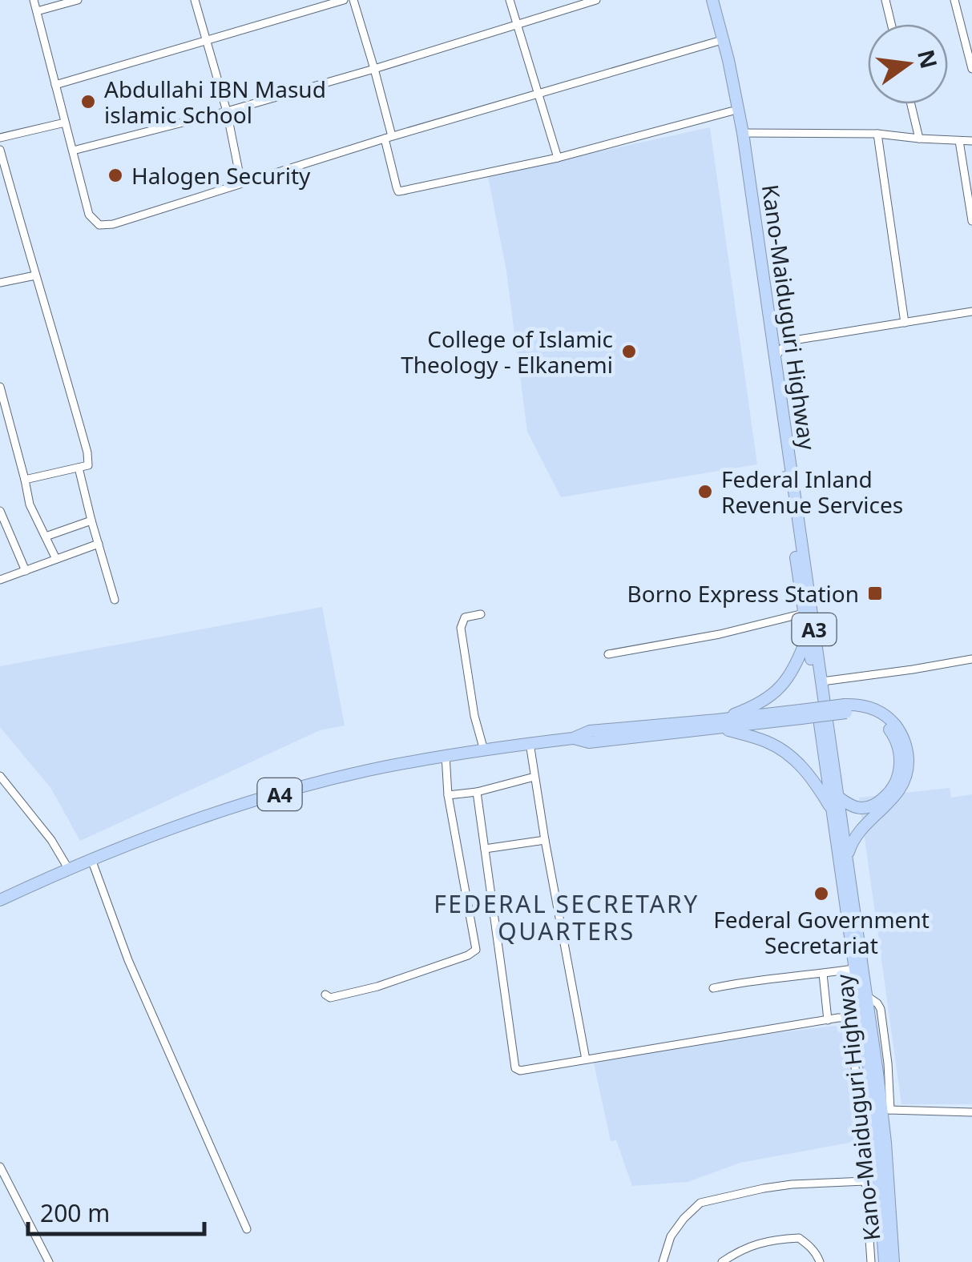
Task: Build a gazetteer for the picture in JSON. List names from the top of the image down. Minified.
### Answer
{"streets":{"highway":["Kano-Maiduguri Highway","A3","A4"]},"crossings":[["Kano-Maiduguri Highway","A4"]],"districts":["FEDERAL SECRETARY QUARTERS"],"places":{"other":["Abdullahi IBN Masud islamic School","Halogen Security","College of Islamic Theology - Elkanemi","Federal Inland Revenue Services","Federal Government Secretariat"],"transit":["Borno Express Station"]},"scale_bar":"200 m","north":"right"}
